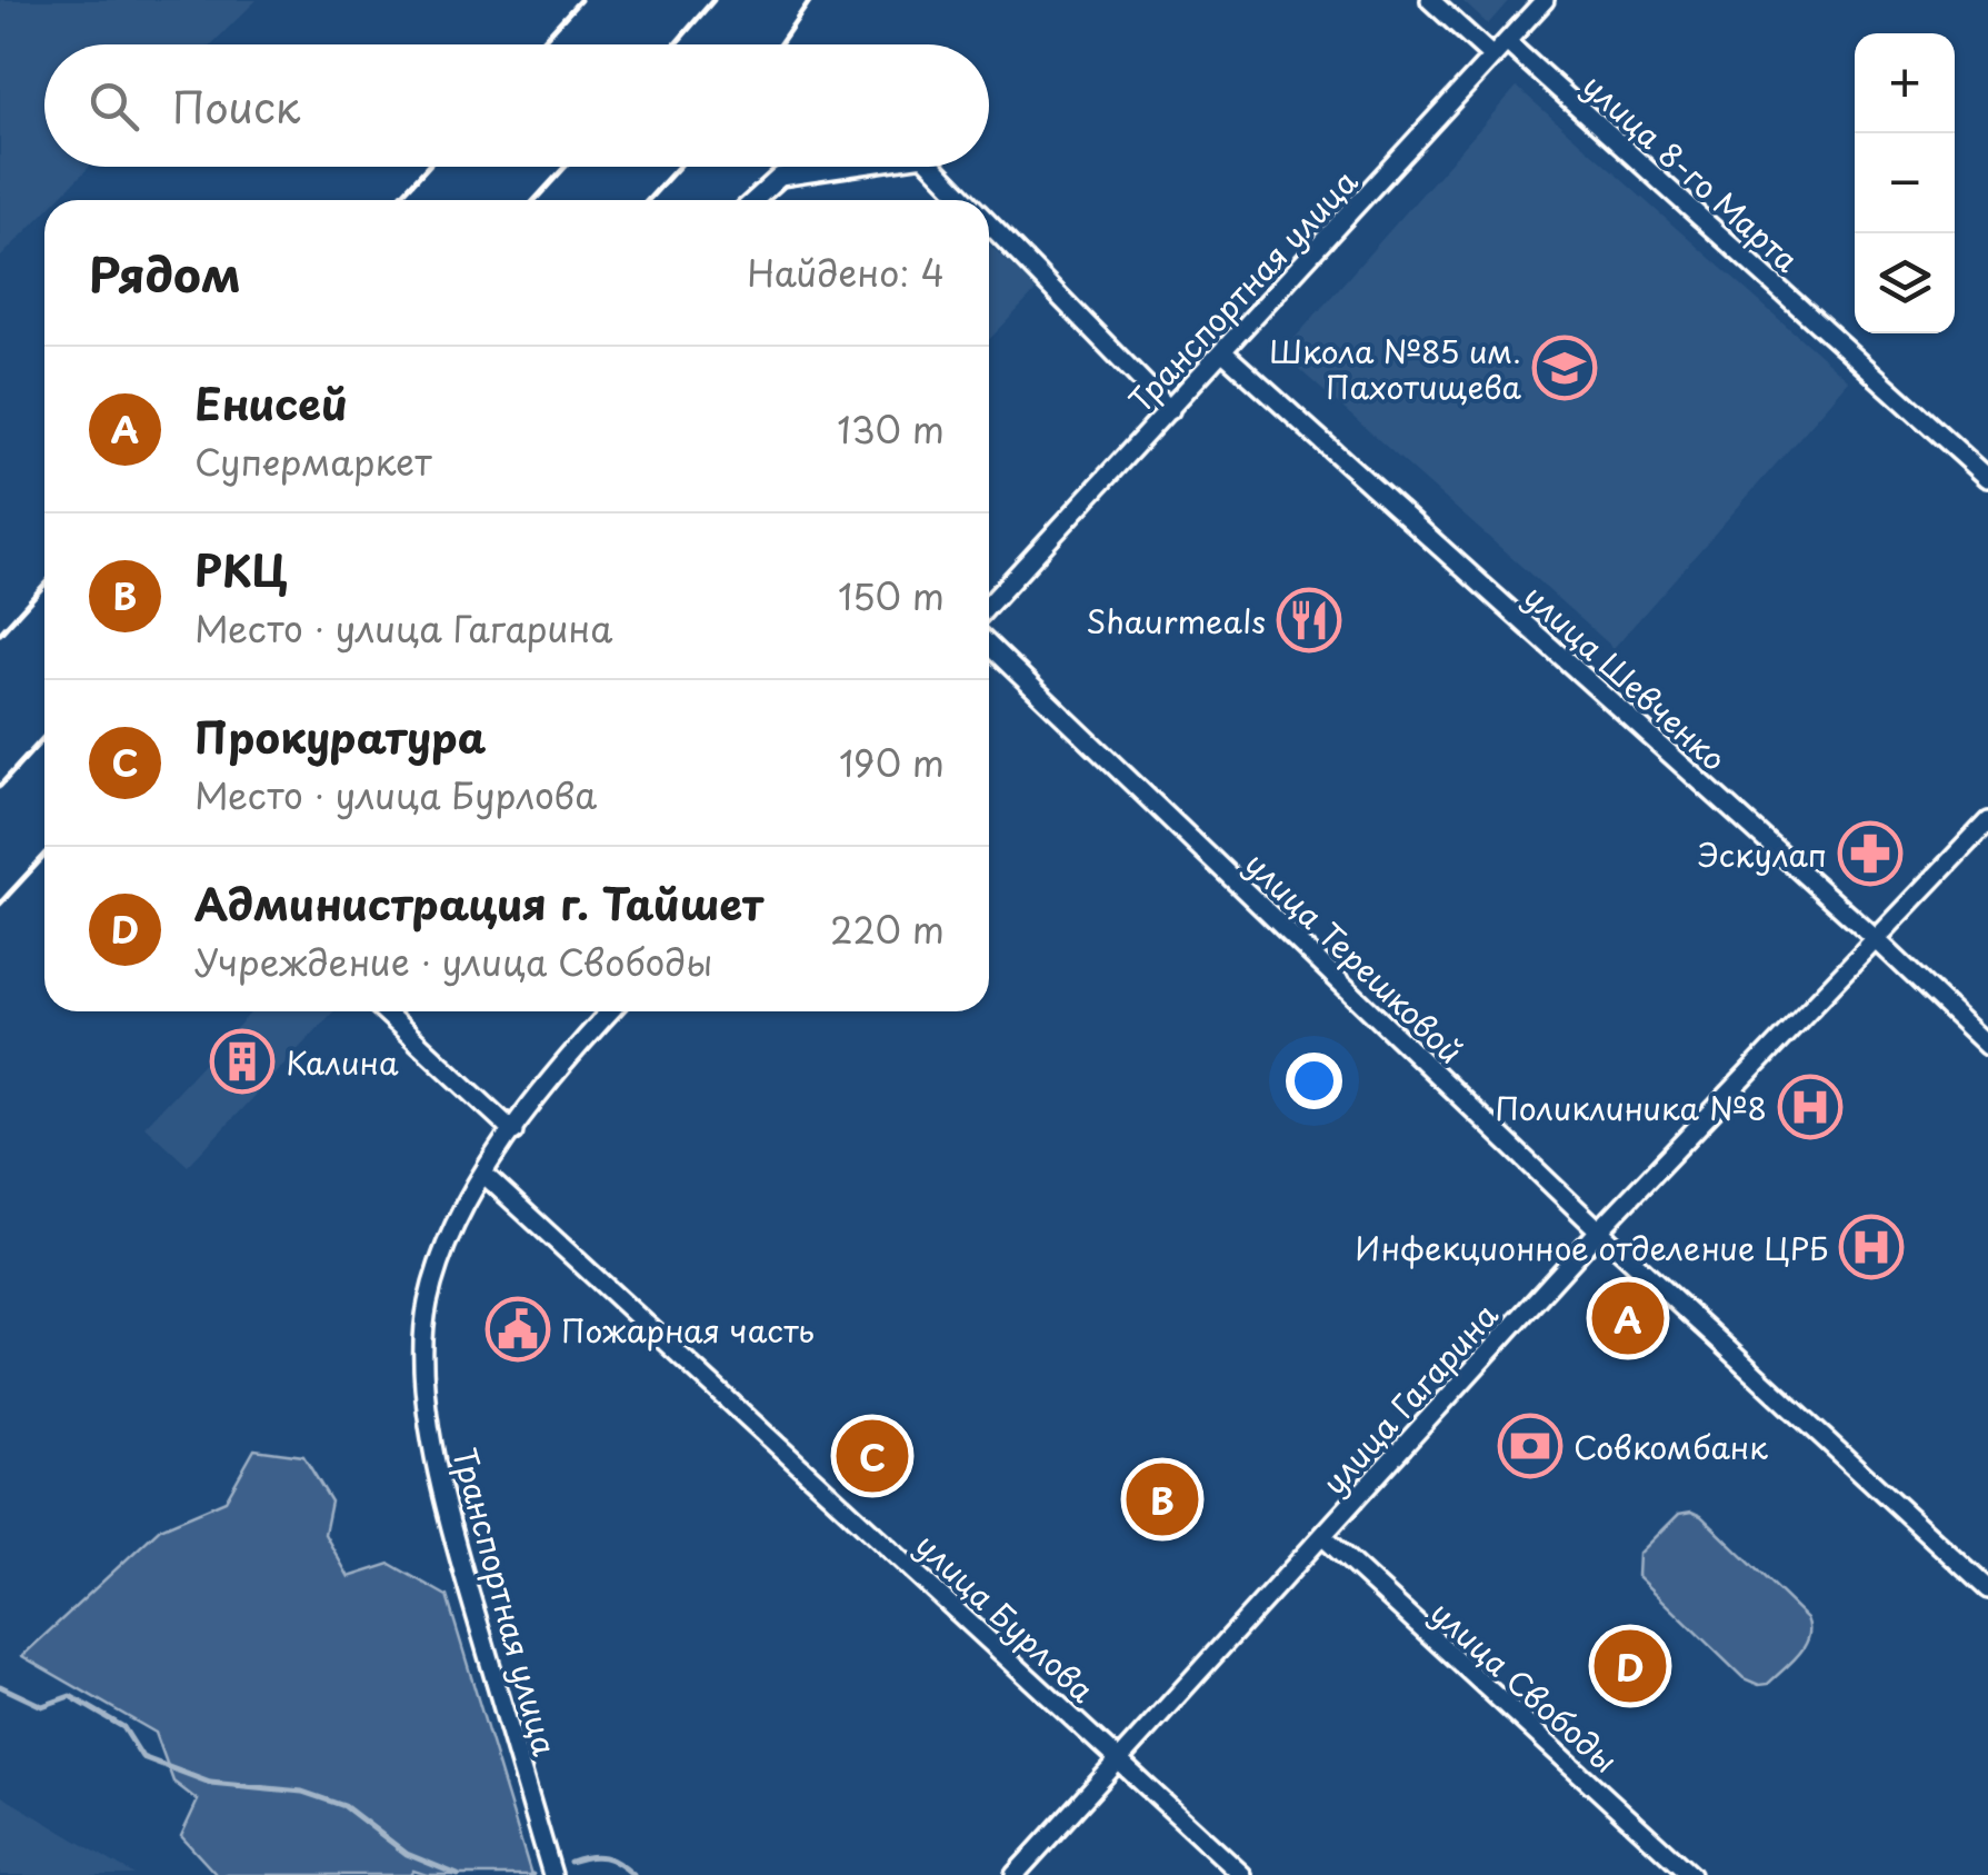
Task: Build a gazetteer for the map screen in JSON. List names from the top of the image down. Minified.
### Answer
{"streets":{"street":["улица 8-го Марта","Транспортная улица","улица Шевченко","улица Терешковой","улица Гагарина","улица Бурлова","улица Свободы"]},"crossings":[["улица 8-го Марта","Транспортная улица"],["Транспортная улица","улица Шевченко"],["Транспортная улица","улица Бурлова"],["улица Шевченко","улица Гагарина"],["улица Терешковой","улица Гагарина"],["улица Гагарина","улица Бурлова"],["улица Гагарина","улица Свободы"]],"places":{"school or university":["Школа №85 им. Пахотищева"],"restaurant":["Shaurmeals"],"pharmacy":["Эскулап"],"building":["Калина"],"hospital":["Поликлиника №8","Инфекционное отделение ЦРБ"],"public building":["Пожарная часть"],"bank":["Совкомбанк"]},"page":{"map_buttons":["+","−"],"search":"Поиск","heading":["Рядом","Найдено: 4"],"list":[{"mark":"A","name":"Енисей","note":"Супермаркет","value":"130 m"},{"mark":"B","name":"РКЦ","note":"Место · улица Гагарина","value":"150 m"},{"mark":"C","name":"Прокуратура","note":"Место · улица Бурлова","value":"190 m"},{"mark":"D","name":"Администрация г. Тайшет","note":"Учреждение · улица Свободы","value":"220 m"}],"pins":["A","C","B","D"]}}
